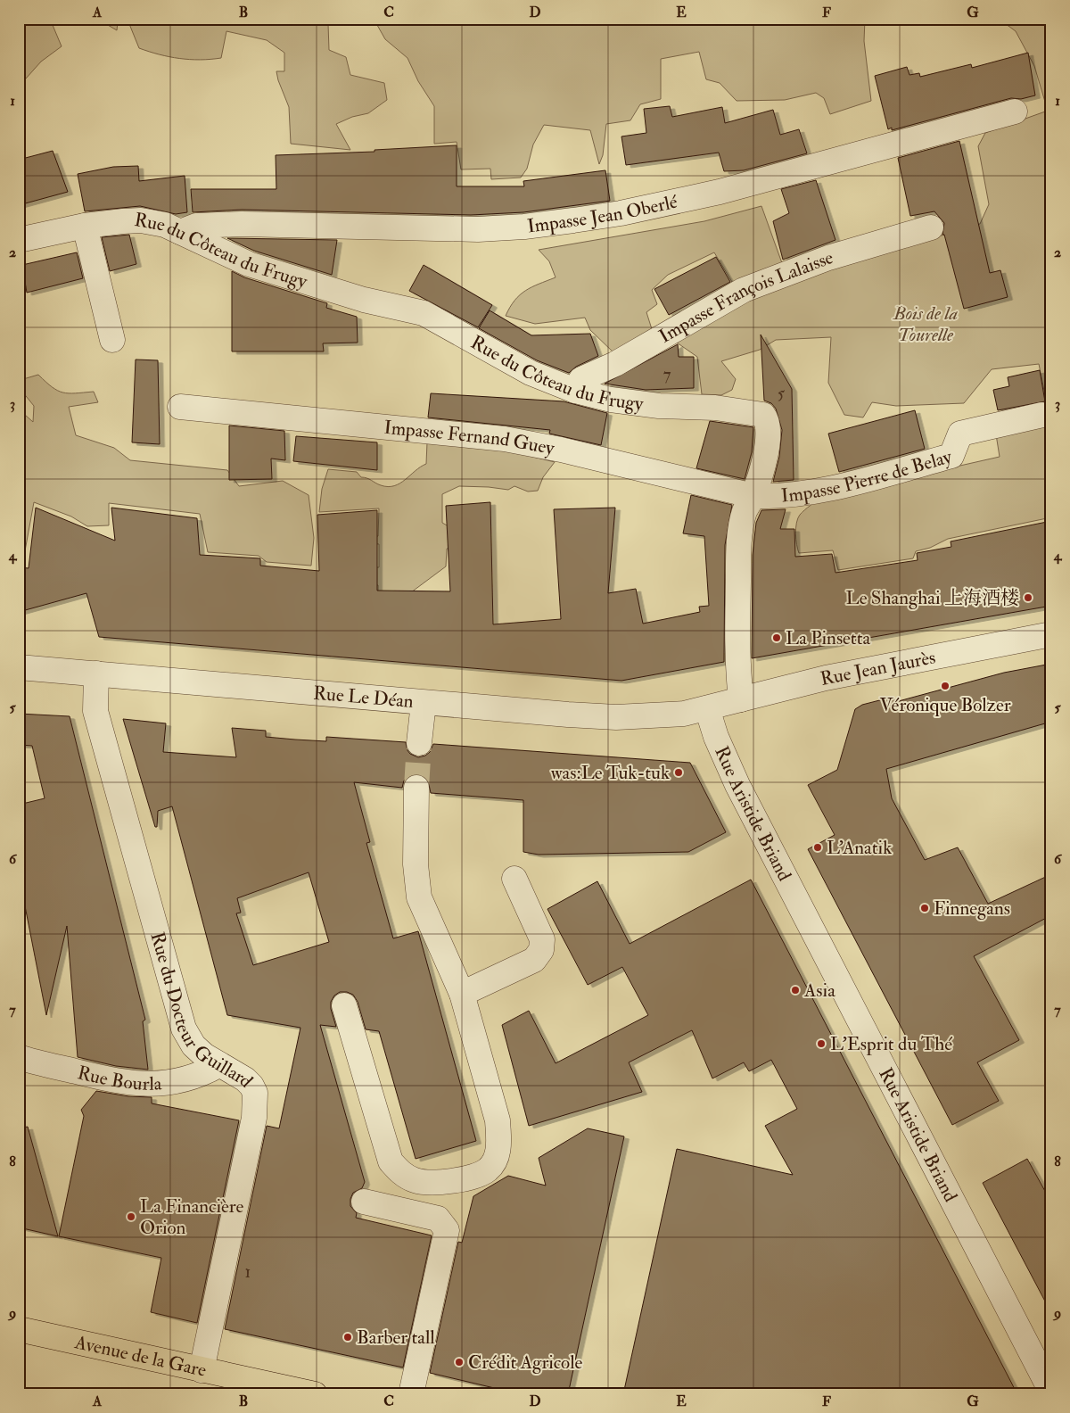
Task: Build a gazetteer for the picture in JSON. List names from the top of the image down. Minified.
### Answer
{"streets":{"main road":["Avenue de la Gare"],"street":["Impasse Jean Oberlé","Rue du Côteau du Frugy","Impasse François Lalaisse","Impasse Fernand Guey","Impasse Pierre de Belay","Rue Jean Jaurès","Rue Le Déan","Rue Aristide Briand","Rue du Docteur Guillard","Rue Bourla"]},"crossings":[["Impasse Jean Oberlé","Rue du Côteau du Frugy"],["Rue du Côteau du Frugy","Impasse François Lalaisse"],["Rue du Côteau du Frugy","Impasse Fernand Guey"],["Rue du Côteau du Frugy","Impasse Pierre de Belay"],["Rue du Côteau du Frugy","Rue Jean Jaurès"],["Impasse Fernand Guey","Impasse Pierre de Belay"],["Rue Jean Jaurès","Rue Le Déan"],["Rue Jean Jaurès","Rue Aristide Briand"],["Rue Le Déan","Rue Aristide Briand"],["Rue Le Déan","Rue du Docteur Guillard"],["Rue du Docteur Guillard","Rue Bourla"],["Rue du Docteur Guillard","Avenue de la Gare"]],"parks":["Bois de la Tourelle"],"places":["Le Shanghai 上海酒楼","La Pinsetta","Véronique Bolzer","was:Le Tuk-tuk","L'Anatik","Finnegans","Asia","L'Esprit du Thé","La Financière Orion","Barber tall","Crédit Agricole"],"house_numbers":["7","5","1"],"grid":{"columns":["A","B","C","D","E","F","G"],"rows":["1","2","3","4","5","6","7","8","9"]}}
